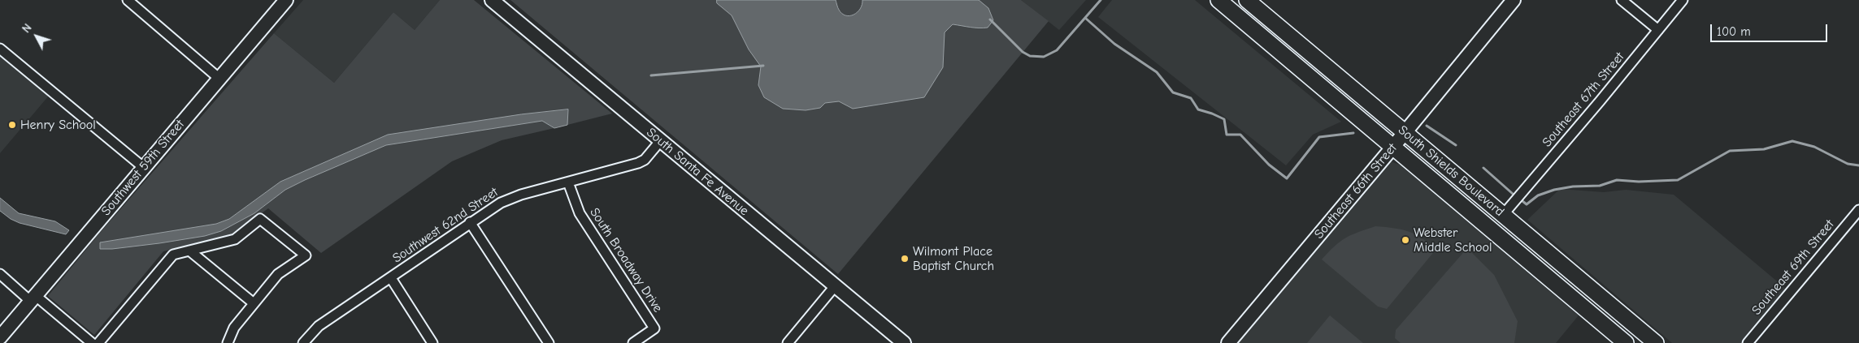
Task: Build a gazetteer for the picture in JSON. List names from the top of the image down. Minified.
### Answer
{"streets":{"main road":["Southwest 59th Street","South Shields Boulevard","South Santa Fe Avenue","Southeast 66th Street"],"street":["Southeast 67th Street","Southwest 62nd Street","South Broadway Drive","Southeast 69th Street"]},"crossings":[["Southeast 67th Street","South Shields Boulevard"],["South Shields Boulevard","Southeast 66th Street"],["South Santa Fe Avenue","Southwest 62nd Street"],["Southwest 62nd Street","South Broadway Drive"]],"places":["Henry School","Webster Middle School","Wilmont Place Baptist Church"],"scale_bar":"100 m","north":"top left"}
